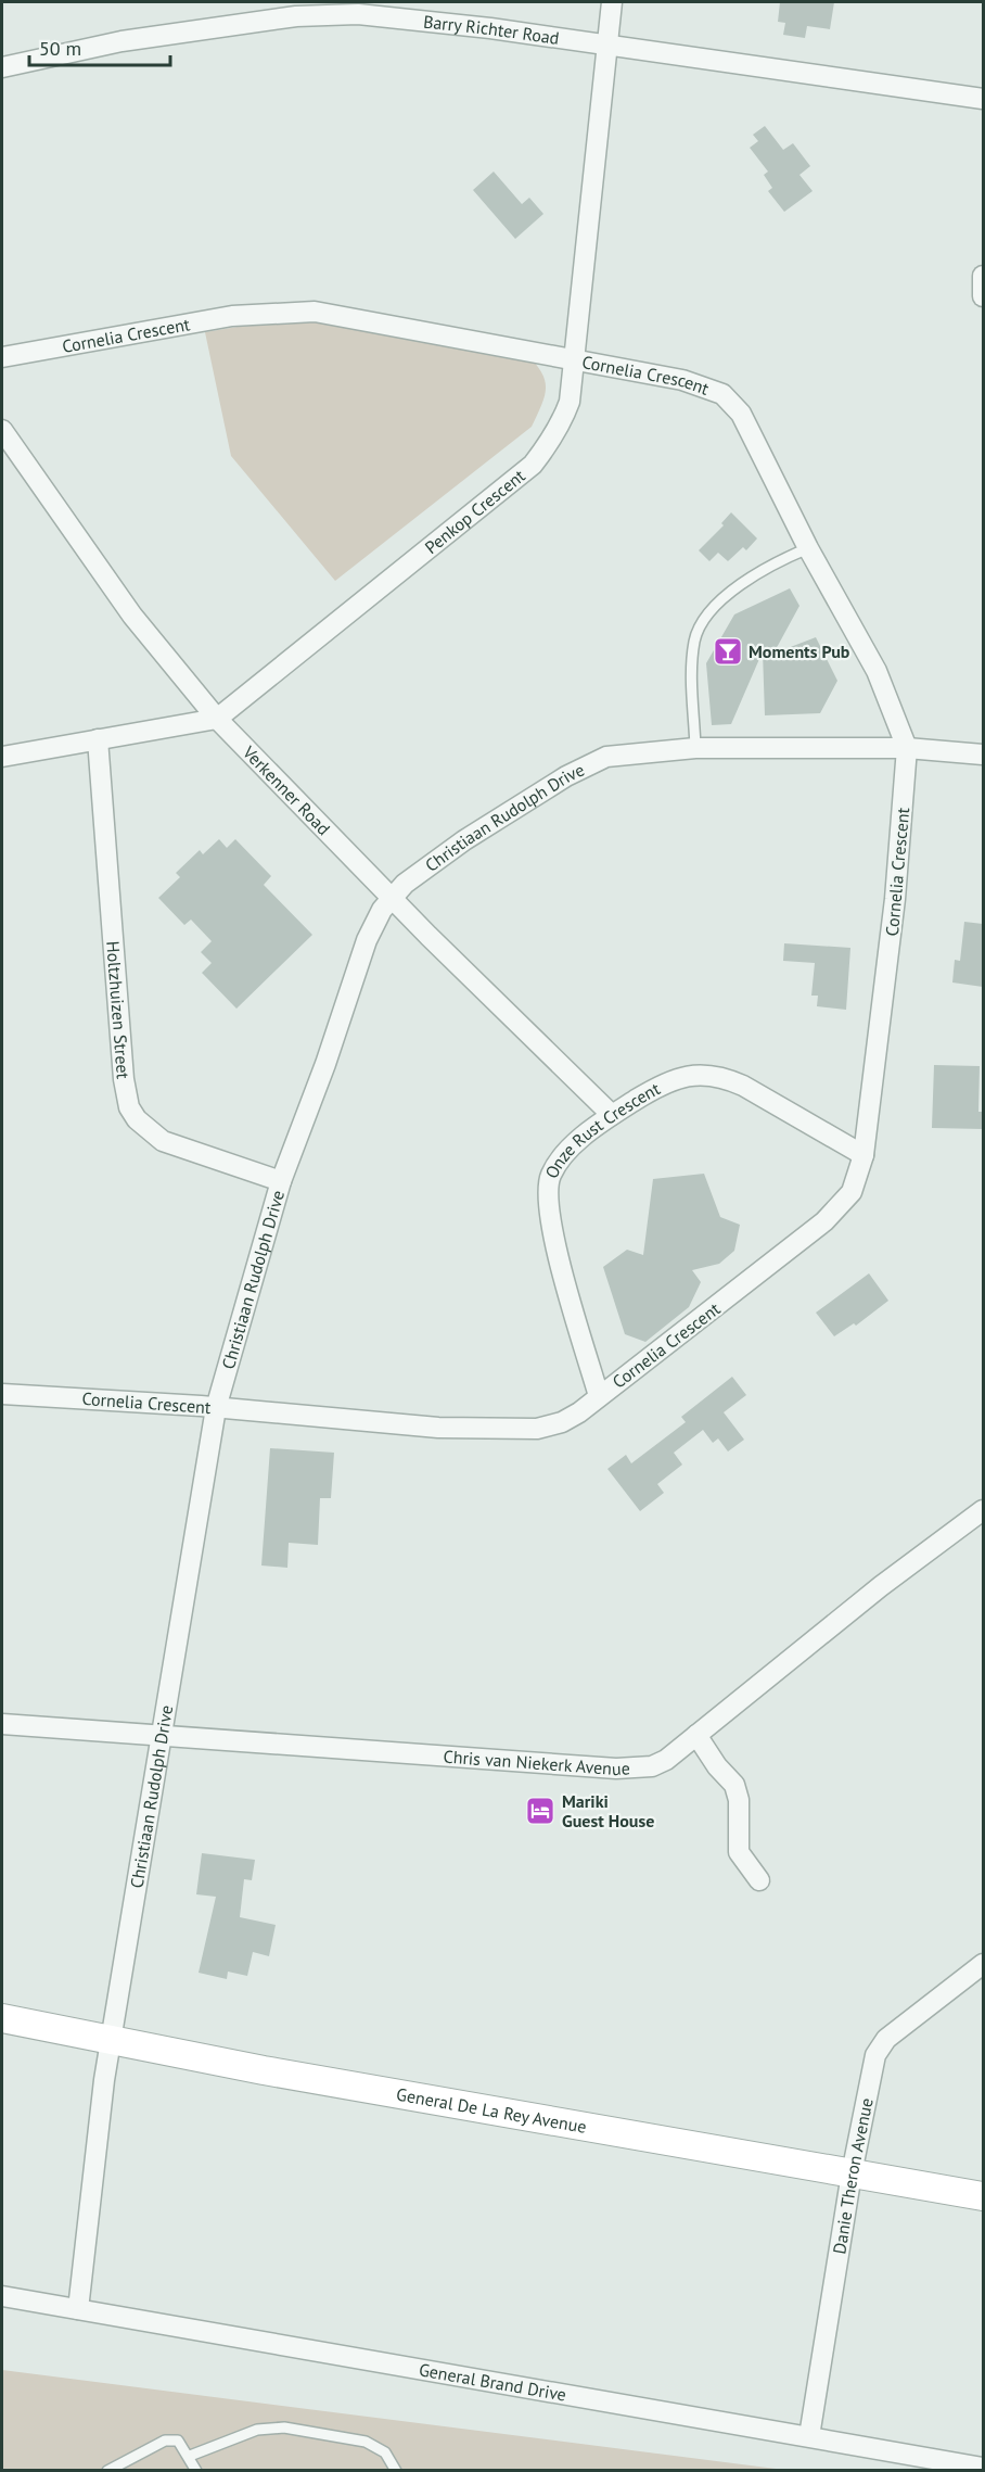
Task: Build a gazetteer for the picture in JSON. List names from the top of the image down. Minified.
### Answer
{"streets":{"street":["Barry Richter Road","Cornelia Crescent","Penkop Crescent","Verkenner Road","Christiaan Rudolph Drive","Holtzhuizen Street","Onze Rust Crescent","Chris van Niekerk Avenue","General De La Rey Avenue","Danie Theron Avenue","General Brand Drive"]},"crossings":[["Barry Richter Road","Penkop Crescent"],["Cornelia Crescent","Penkop Crescent"],["Cornelia Crescent","Christiaan Rudolph Drive"],["Cornelia Crescent","Onze Rust Crescent"],["Penkop Crescent","Verkenner Road"],["Penkop Crescent","Holtzhuizen Street"],["Verkenner Road","Christiaan Rudolph Drive"],["Verkenner Road","Onze Rust Crescent"],["Christiaan Rudolph Drive","Holtzhuizen Street"],["Christiaan Rudolph Drive","Chris van Niekerk Avenue"],["Christiaan Rudolph Drive","General De La Rey Avenue"],["Christiaan Rudolph Drive","General Brand Drive"],["General De La Rey Avenue","Danie Theron Avenue"],["Danie Theron Avenue","General Brand Drive"]],"places":{"bar":["Moments Pub"],"hotel":["Mariki Guest House"]},"scale_bar":"50 m"}
